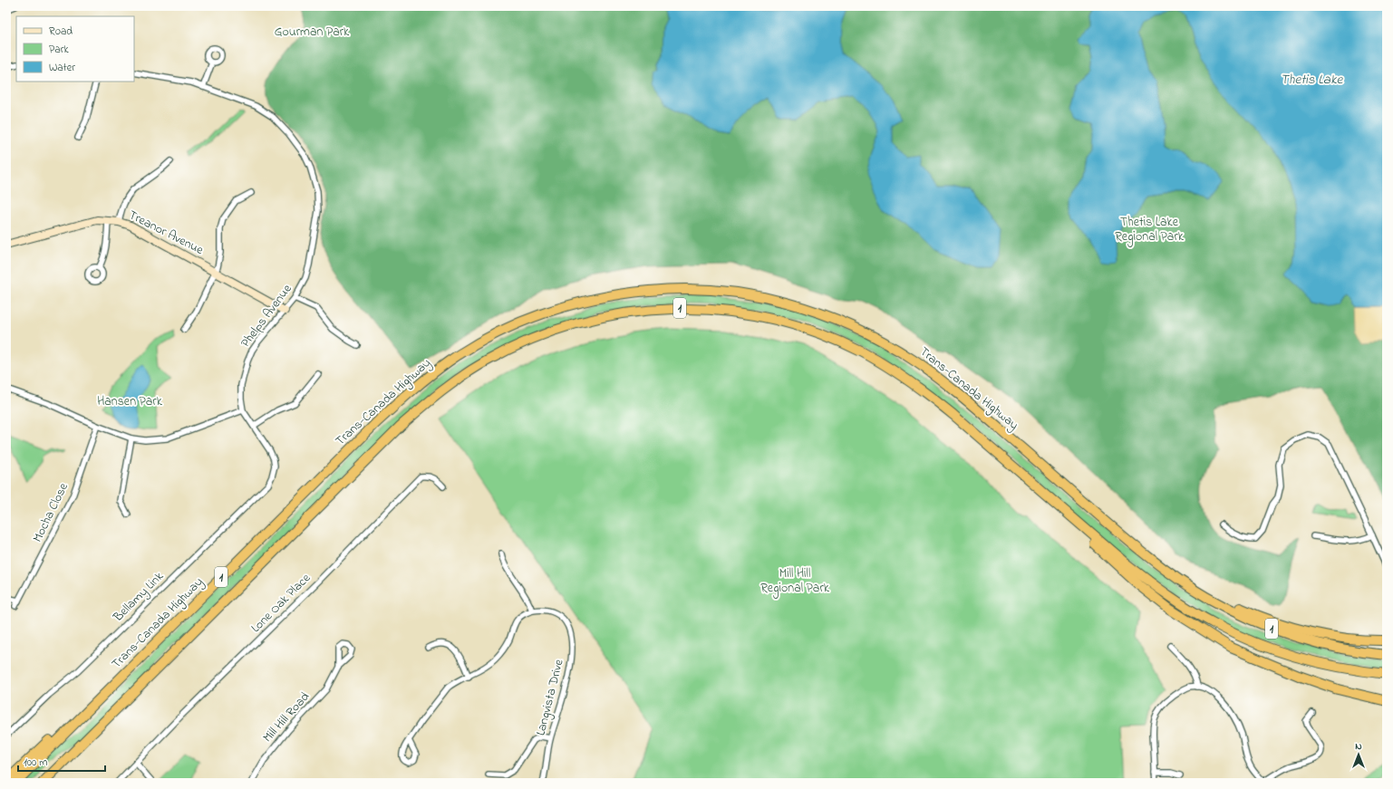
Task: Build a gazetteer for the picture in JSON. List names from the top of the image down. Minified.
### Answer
{"streets":{"highway":["1","Trans-Canada Highway"],"street":["Treanor Avenue","Phelps Avenue","Mocha Close","Bellamy Link","Lone Oak Place","Langvista Drive","Mill Hill Road"]},"crossings":[["Treanor Avenue","Phelps Avenue"],["Phelps Avenue","Bellamy Link"]],"water":["Thetis Lake"],"parks":["Gourman Park","Thetis Lake Regional Park","Hansen Park","Mill Hill Regional Park"],"legend":["Road","Park","Water"],"scale_bar":"100 m","north":"top"}
